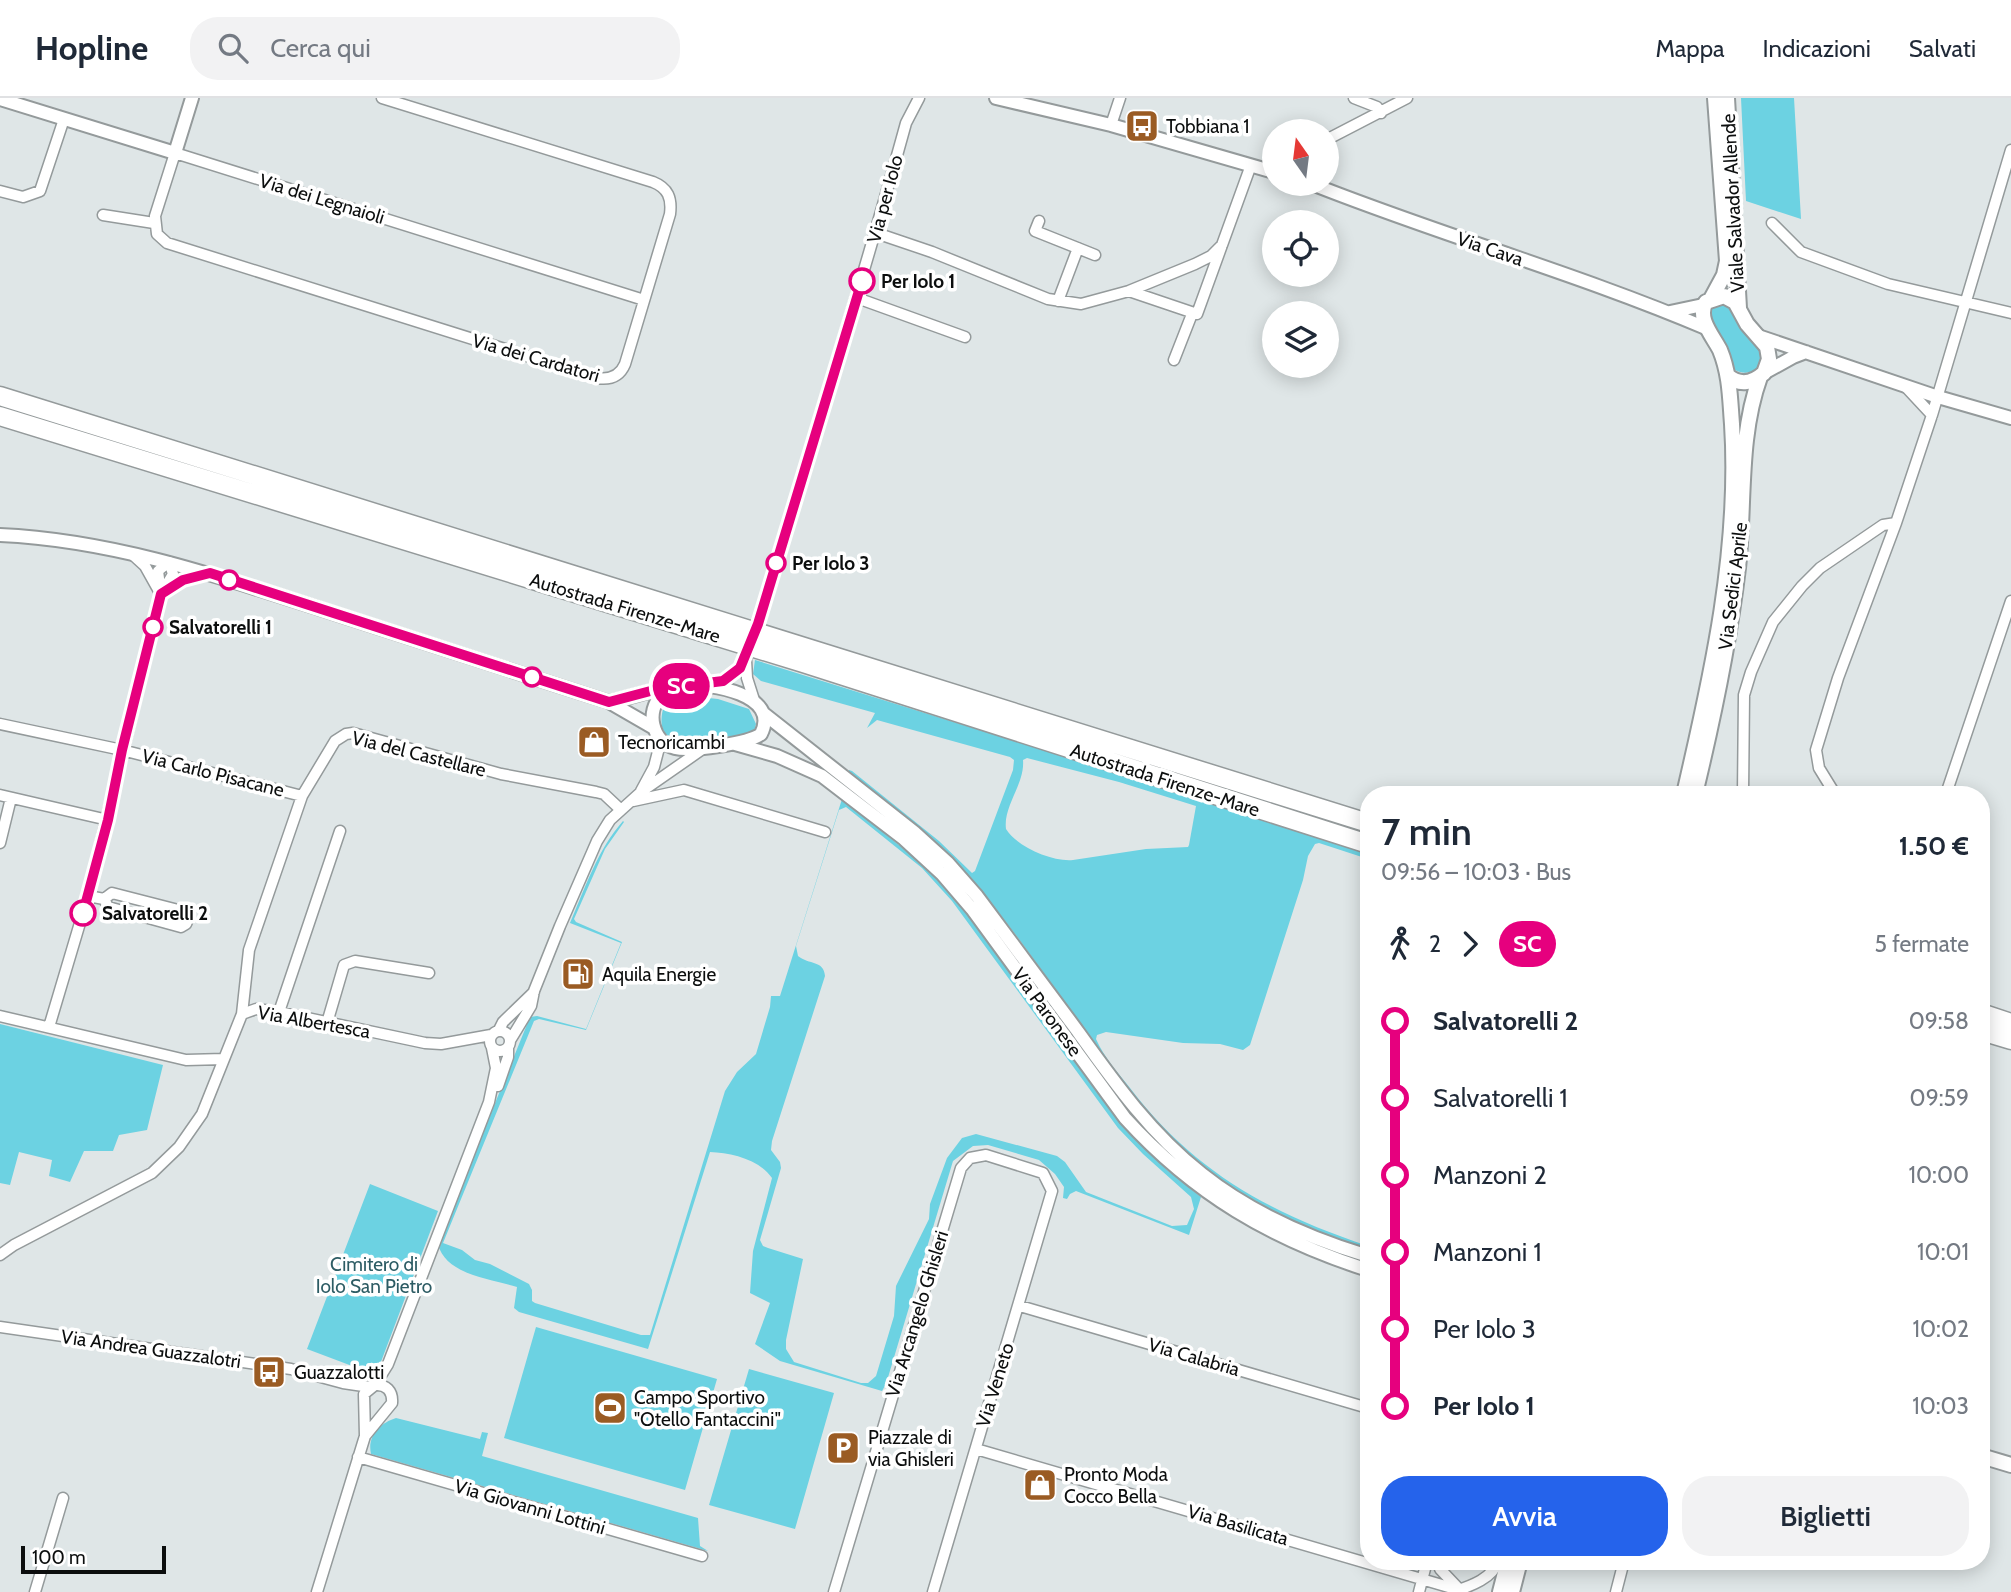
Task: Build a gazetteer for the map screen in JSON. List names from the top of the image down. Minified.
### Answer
{"streets":{"highway":["Autostrada Firenze-Mare"],"main road":["Viale Salvador Allende","Via Sedici Aprile"],"street":["Via dei Legnaioli","Via per Iolo","Via Cava","Via dei Cardatori","Via del Castellare","Via Carlo Pisacane","Via Paronese","Via Albertesca","Via Arcangelo Ghisleri","Via Andrea Guazzalotri","Via Calabria","Via Veneto","Via Giovanni Lottini","Via Basilicata"]},"crossings":[["Via dei Legnaioli","Via dei Cardatori"],["Viale Salvador Allende","Via Sedici Aprile"],["Via Cava","Via Sedici Aprile"],["Via del Castellare","Via Carlo Pisacane"],["Via del Castellare","Via Albertesca"],["Via Arcangelo Ghisleri","Via Veneto"],["Via Calabria","Via Veneto"],["Via Veneto","Via Basilicata"]],"parks":["Cimitero di Iolo San Pietro"],"places":{"bus stop":["Tobbiana 1","Guazzalotti"],"other":["Per Iolo 1","Per Iolo 3","Salvatorelli 1","Salvatorelli 2"],"shop":["Tecnoricambi","Pronto Moda Cocco Bella"],"fuel station":["Aquila Energie"],"sports":["Campo Sportivo \"Otello Fantaccini\""],"parking":["Piazzale di via Ghisleri"]},"lines":["bus line SC"],"scale_bar":"100 m","north":"top","page":{"header":"Hopline","search":"Cerca qui","nav":["Mappa","Indicazioni","Salvati"],"on_map":"SC","heading":["7 min","09:56 – 10:03 · Bus","1.50 €"],"legs":["2","SC","5 fermate"],"list":[{"name":"Salvatorelli 2","value":"09:58"},{"name":"Salvatorelli 1","value":"09:59"},{"name":"Manzoni 2","value":"10:00"},{"name":"Manzoni 1","value":"10:01"},{"name":"Per Iolo 3","value":"10:02"},{"name":"Per Iolo 1","value":"10:03"}],"buttons":["Avvia","Biglietti"],"scale":"100 m"}}
